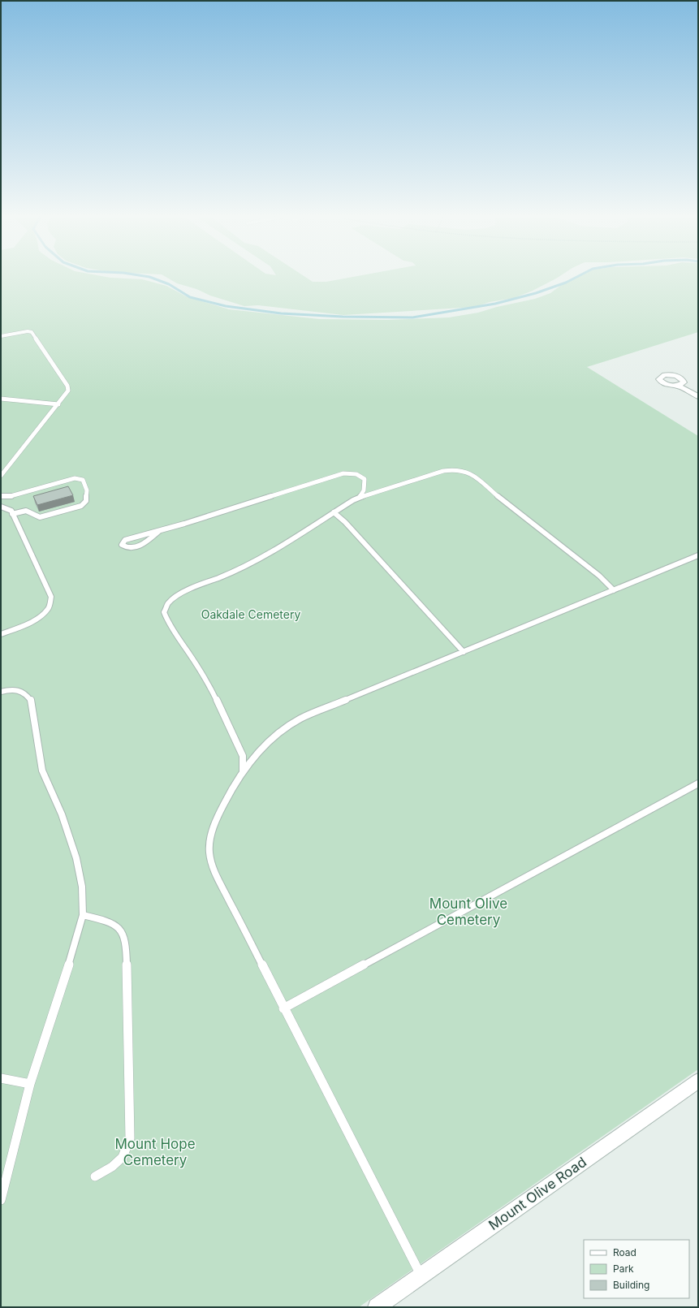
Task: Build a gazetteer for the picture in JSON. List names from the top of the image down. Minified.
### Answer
{"streets":{"street":["Mount Olive Road"]},"parks":["Oakdale Cemetery","Mount Olive Cemetery","Mount Hope Cemetery"],"legend":["Road","Park","Building"]}
